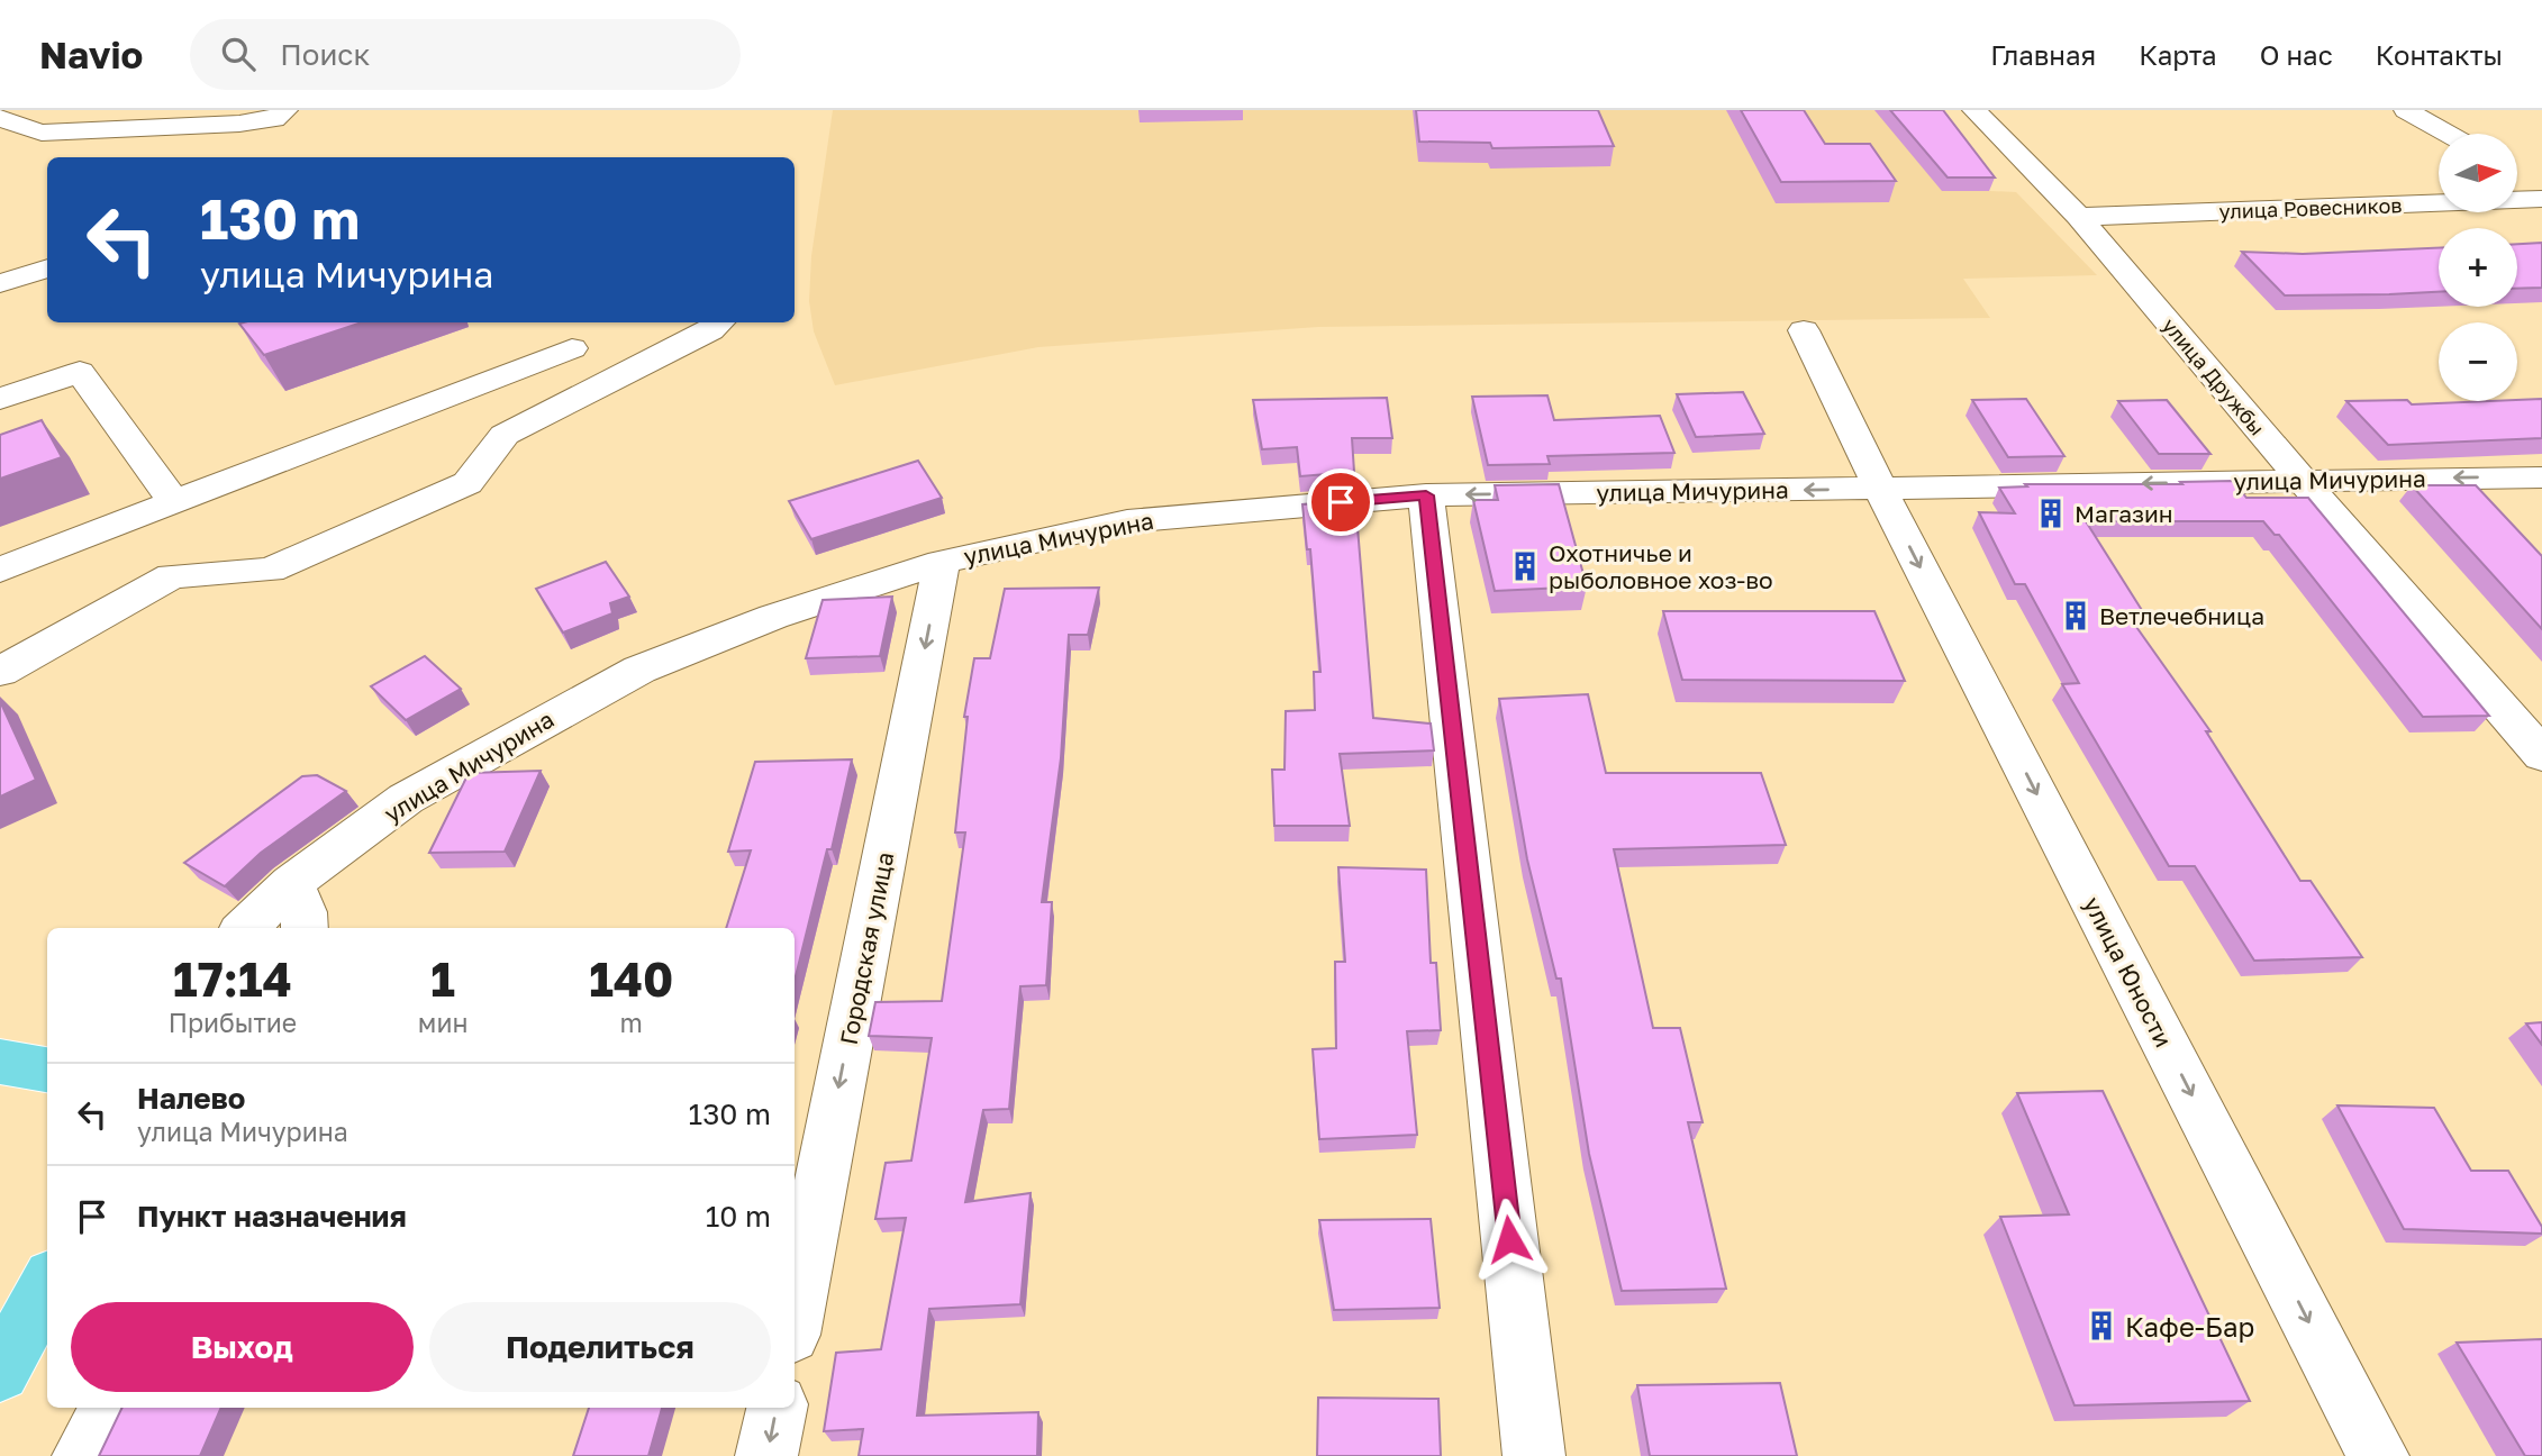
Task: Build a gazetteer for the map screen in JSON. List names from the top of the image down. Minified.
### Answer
{"streets":{"street":["улица Ровесников","улица Дружбы","улица Мичурина","Городская улица","улица Юности"]},"crossings":[["улица Ровесников","улица Дружбы"],["улица Дружбы","улица Мичурина"],["улица Мичурина","Городская улица"],["улица Мичурина","улица Юности"]],"one_way":["улица Мичурина","Городская улица","улица Юности"],"places":{"building":["Магазин","Охотничье и рыболовное хоз-во","Ветлечебница","Кафе-Бар"]},"north":"right","page":{"header":"Navio","search":"Поиск","nav":["Главная","Карта","О нас","Контакты"],"map_buttons":["+","−"],"turn":["130 m","улица Мичурина"],"eta":["17:14","Прибытие","1","мин","140","m"],"list":[{"name":"Налево","note":"улица Мичурина","value":"130 m"},{"name":"Пункт назначения","value":"10 m"}],"buttons":["Выход","Поделиться"]}}
